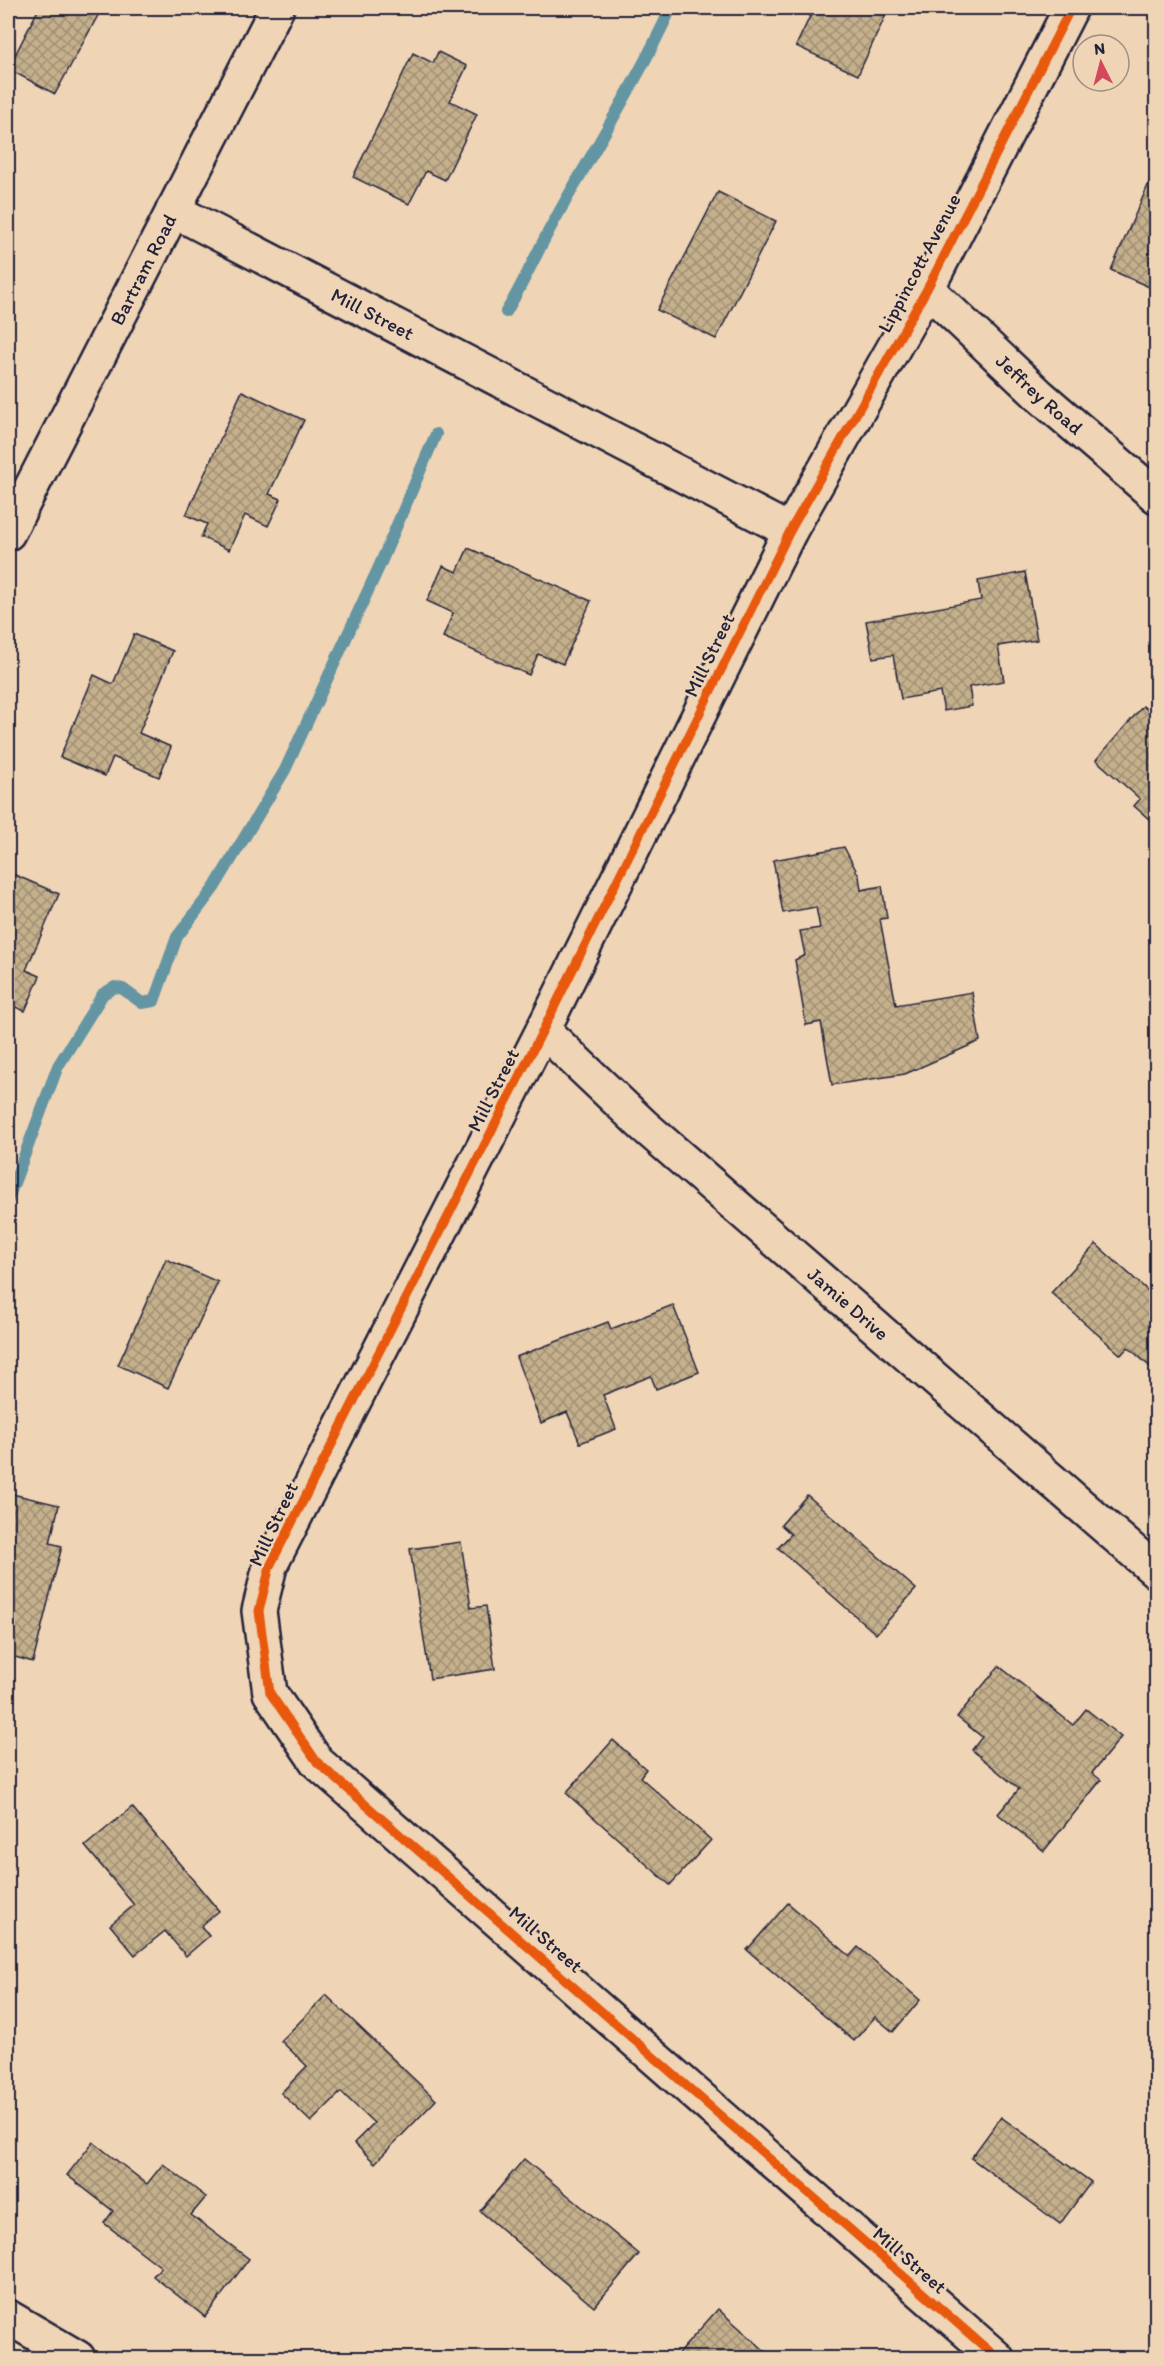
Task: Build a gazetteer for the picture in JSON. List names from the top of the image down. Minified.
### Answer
{"streets":{"street":["Lippincott Avenue","Bartram Road","Mill Street","Jeffrey Road","Jamie Drive"]},"crossings":[["Lippincott Avenue","Mill Street"],["Lippincott Avenue","Jeffrey Road"],["Bartram Road","Mill Street"],["Mill Street","Jamie Drive"]],"north":"top"}
